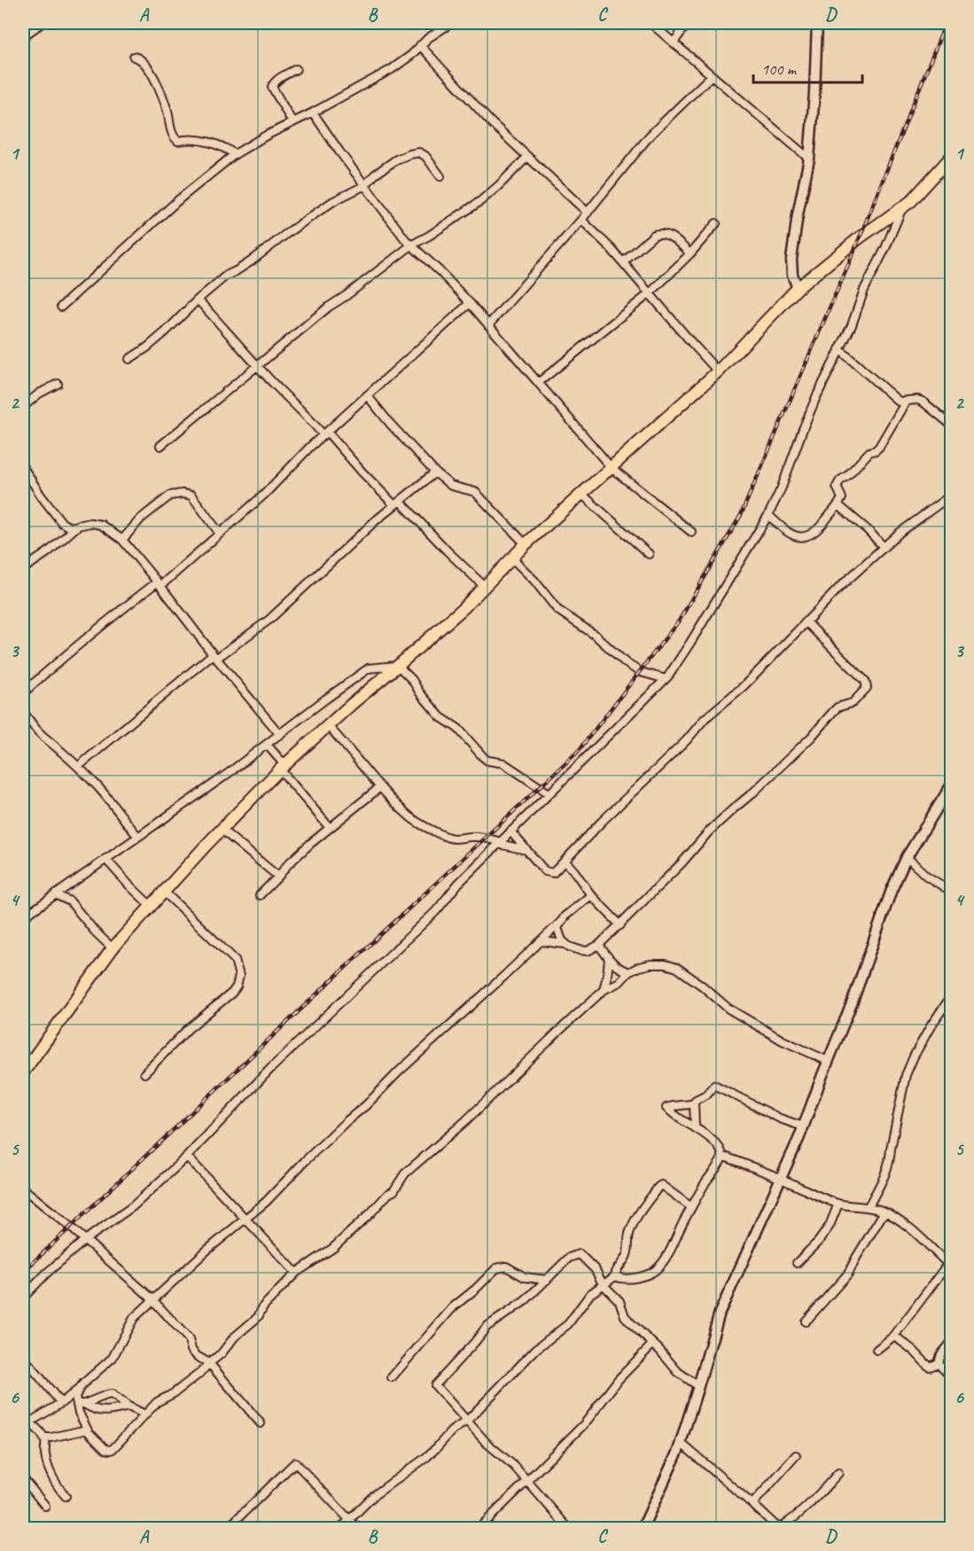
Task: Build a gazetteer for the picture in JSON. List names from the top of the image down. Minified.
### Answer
{"scale_bar":"100 m","grid":{"columns":["A","B","C","D"],"rows":["1","2","3","4","5","6"]}}
